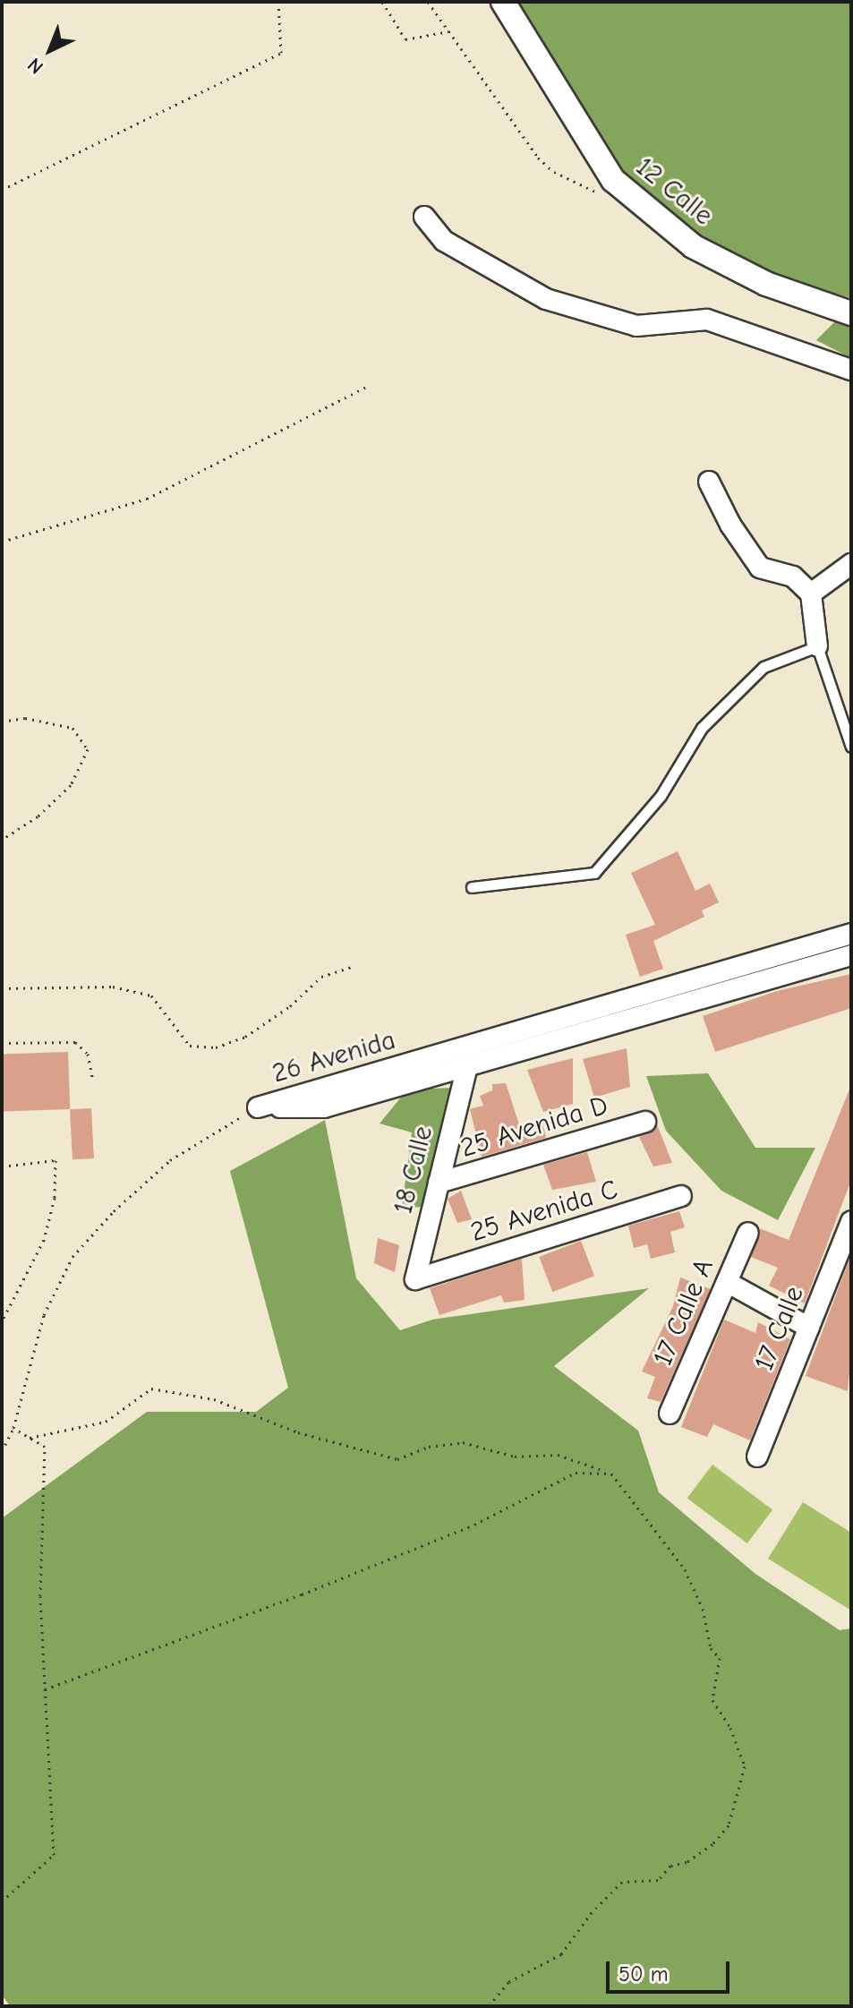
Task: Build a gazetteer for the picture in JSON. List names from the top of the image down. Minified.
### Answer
{"streets":{"street":["12 Calle","26 Avenida","25 Avenida D","18 Calle","25 Avenida C","17 Calle A","17 Calle"]},"crossings":[["26 Avenida","18 Calle"],["25 Avenida D","18 Calle"],["18 Calle","25 Avenida C"]],"scale_bar":"50 m","north":"bottom left"}
